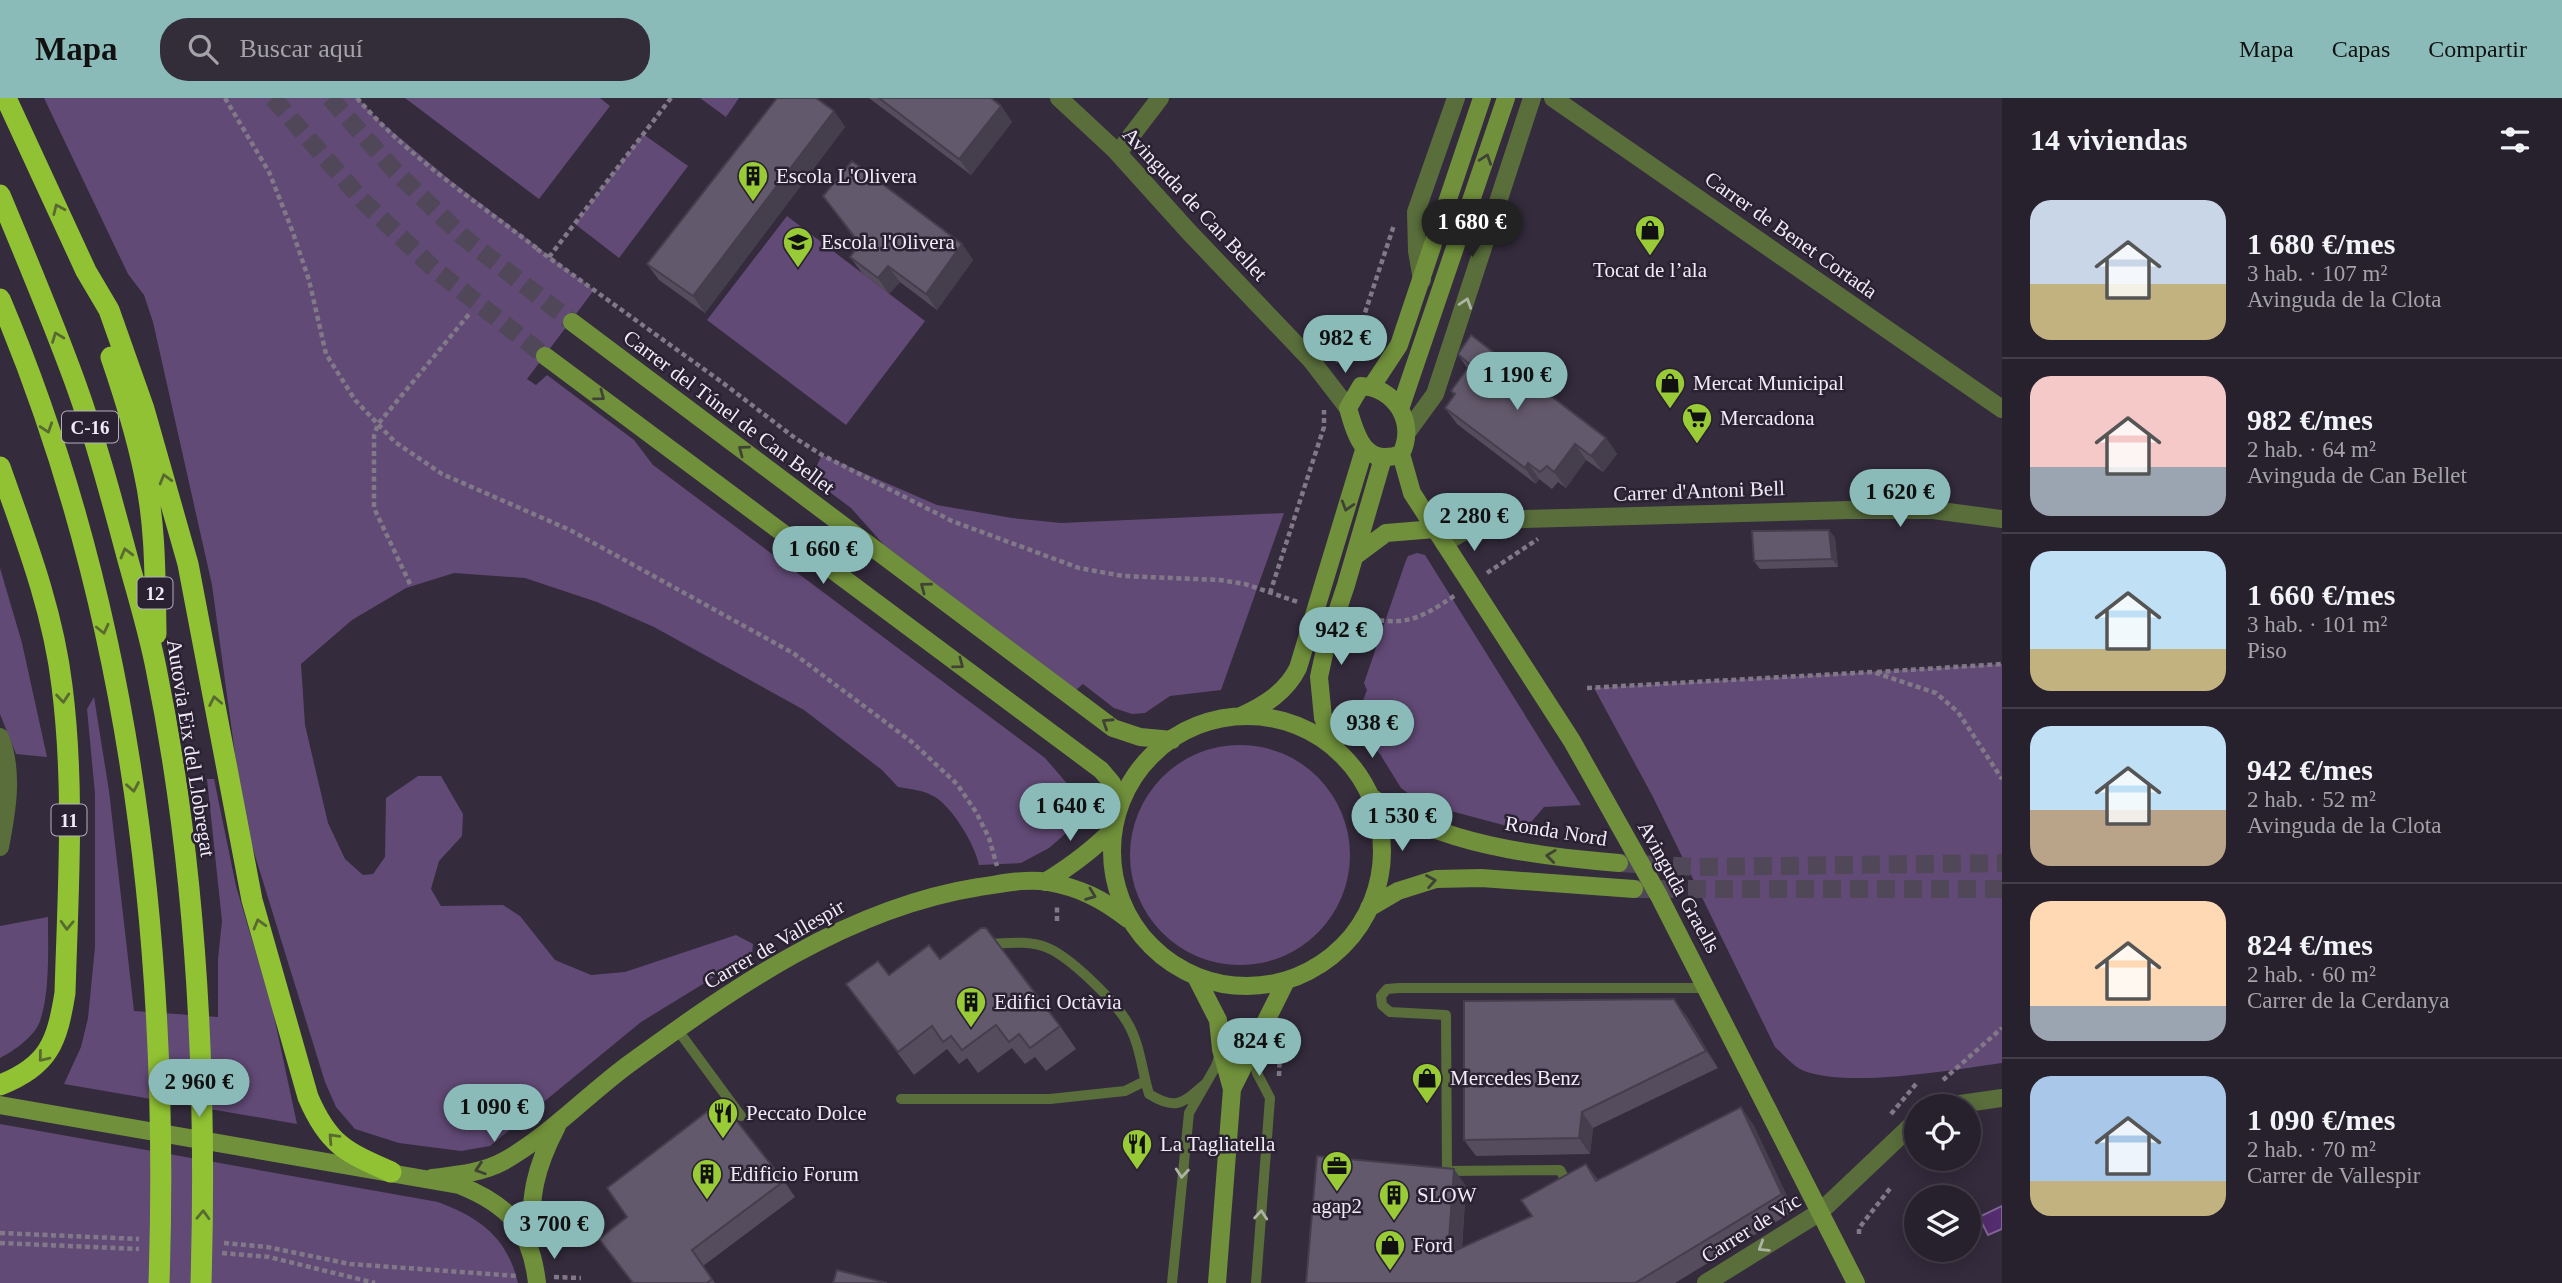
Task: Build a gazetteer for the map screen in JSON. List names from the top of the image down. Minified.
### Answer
{"streets":{"highway":["C-16","12","Autovia Eix del Llobregat","11"],"street":["Avinguda de Can Bellet","Carrer de Benet Cortada","Carrer del Túnel de Can Bellet","Carrer d'Antoni Bell","Ronda Nord","Avinguda Graells","Carrer de Vallespir","Carrer de Vic"]},"crossings":[["Avinguda de Can Bellet","Avinguda Graells"],["Carrer d'Antoni Bell","Avinguda Graells"],["12","Autovia Eix del Llobregat"],["Avinguda Graells","Carrer de Vic"]],"one_way":["Carrer de Vic"],"places":{"building":["Escola L'Olivera","Edifici Octàvia","Edificio Forum","SLOW"],"shop":["Tocat de l’ala","Mercat Municipal","Mercedes Benz","Ford"],"school or university":["Escola l'Olivera"],"supermarket":["Mercadona"],"restaurant":["Peccato Dolce","La Tagliatella"],"office":["agap2"]},"page":{"header":"Mapa","search":"Buscar aquí","nav":["Mapa","Capas","Compartir"],"heading":"14 viviendas","list":[{"name":"1 680 €/mes","note":"3 hab. · 107 m² · Avinguda de la Clota"},{"name":"982 €/mes","note":"2 hab. · 64 m² · Avinguda de Can Bellet"},{"name":"1 660 €/mes","note":"3 hab. · 101 m² · Piso"},{"name":"942 €/mes","note":"2 hab. · 52 m² · Avinguda de la Clota"},{"name":"824 €/mes","note":"2 hab. · 60 m² · Carrer de la Cerdanya"},{"name":"1 090 €/mes","note":"2 hab. · 70 m² · Carrer de Vallespir"}],"price":["1 680 €","982 €","1 190 €","1 620 €","2 280 €","1 660 €","942 €","938 €","1 640 €","1 530 €","824 €","2 960 €","1 090 €","3 700 €"]}}
